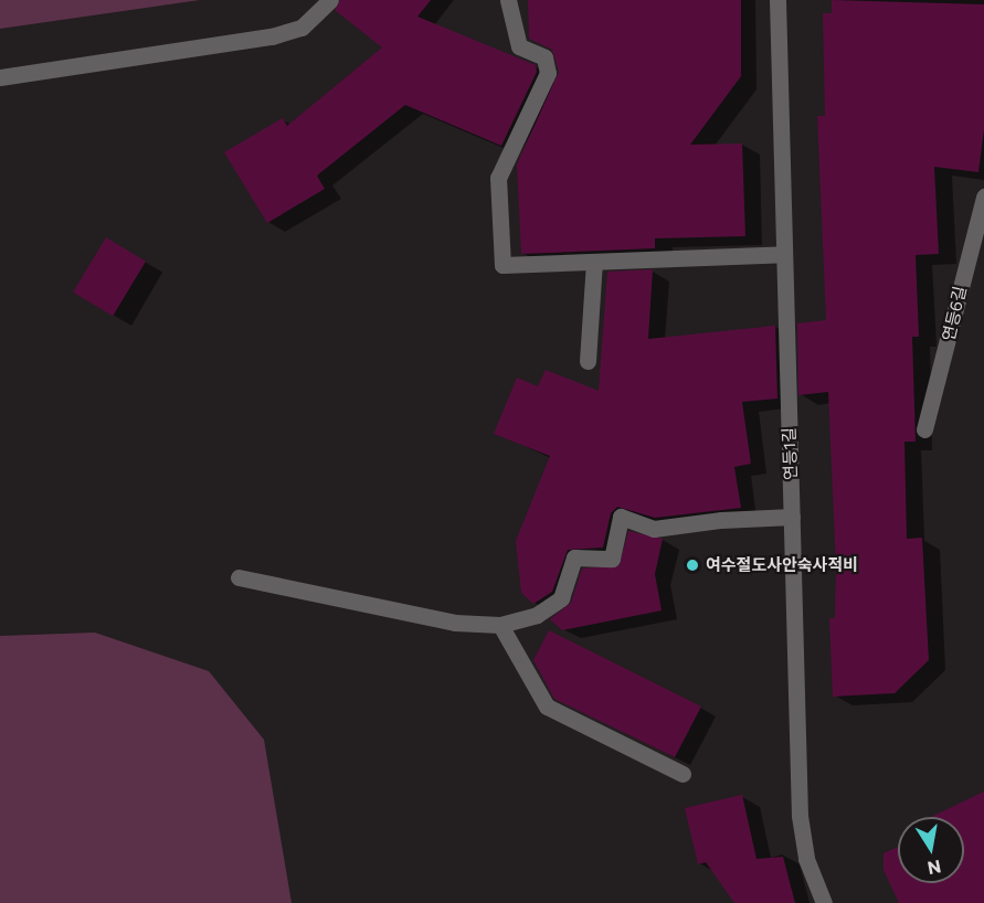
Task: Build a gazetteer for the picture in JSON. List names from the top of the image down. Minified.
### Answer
{"streets":{"street":["연등6길","연등1길"]},"places":["여수절도사안숙사적비"],"north":"bottom"}
